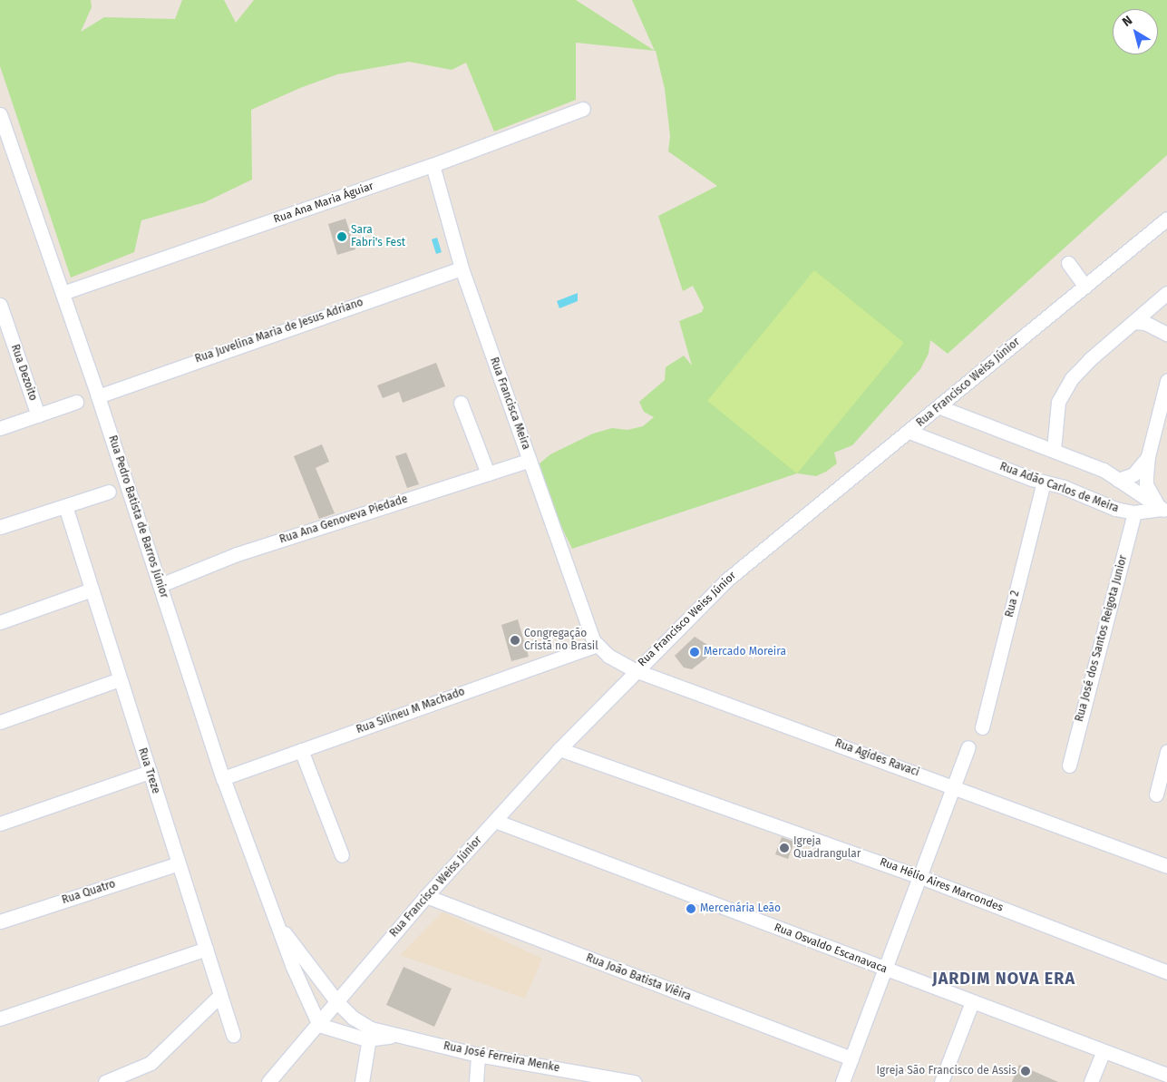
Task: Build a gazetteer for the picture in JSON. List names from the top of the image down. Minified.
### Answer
{"streets":{"street":["Rua Ana Maria Águiar","Rua Juvelina Maria de Jesus Adriano","Rua Dezoito","Rua Francisco Weiss Júnior","Rua Francisca Meira","Rua Adão Carlos de Meira","Rua Pedro Batista de Barros Júnior","Rua Ana Genoveva Piedade","Rua 2","Rua José dos Santos Reigota Junior","Rua Silineu M Machado","Rua Agides Ravaci","Rua Treze","Rua Hélio Aires Marcondes","Rua Quatro","Rua Osvaldo Escanavaca","Rua João Batista Viêira","Rua José Ferreira Menke"]},"crossings":[["Rua Ana Maria Águiar","Rua Francisca Meira"],["Rua Ana Maria Águiar","Rua Pedro Batista de Barros Júnior"],["Rua Juvelina Maria de Jesus Adriano","Rua Francisca Meira"],["Rua Juvelina Maria de Jesus Adriano","Rua Pedro Batista de Barros Júnior"],["Rua Francisco Weiss Júnior","Rua Adão Carlos de Meira"],["Rua Francisco Weiss Júnior","Rua Pedro Batista de Barros Júnior"],["Rua Francisco Weiss Júnior","Rua Agides Ravaci"],["Rua Francisco Weiss Júnior","Rua Hélio Aires Marcondes"],["Rua Francisco Weiss Júnior","Rua Osvaldo Escanavaca"],["Rua Francisco Weiss Júnior","Rua João Batista Viêira"],["Rua Francisco Weiss Júnior","Rua José Ferreira Menke"],["Rua Francisca Meira","Rua Ana Genoveva Piedade"],["Rua Francisca Meira","Rua Silineu M Machado"],["Rua Francisca Meira","Rua Agides Ravaci"],["Rua Adão Carlos de Meira","Rua 2"],["Rua Adão Carlos de Meira","Rua José dos Santos Reigota Junior"],["Rua Pedro Batista de Barros Júnior","Rua Ana Genoveva Piedade"],["Rua Pedro Batista de Barros Júnior","Rua Silineu M Machado"],["Rua Pedro Batista de Barros Júnior","Rua José Ferreira Menke"],["Rua Silineu M Machado","Rua Agides Ravaci"],["Rua Treze","Rua Quatro"]],"districts":["JARDIM NOVA ERA"],"places":["Sara Fabri's Fest","Congregação Cristã no Brasil","Mercado Moreira","Igreja Quadrangular","Mercenária Leão","Igreja São Francisco de Assis"],"north":"top left"}
